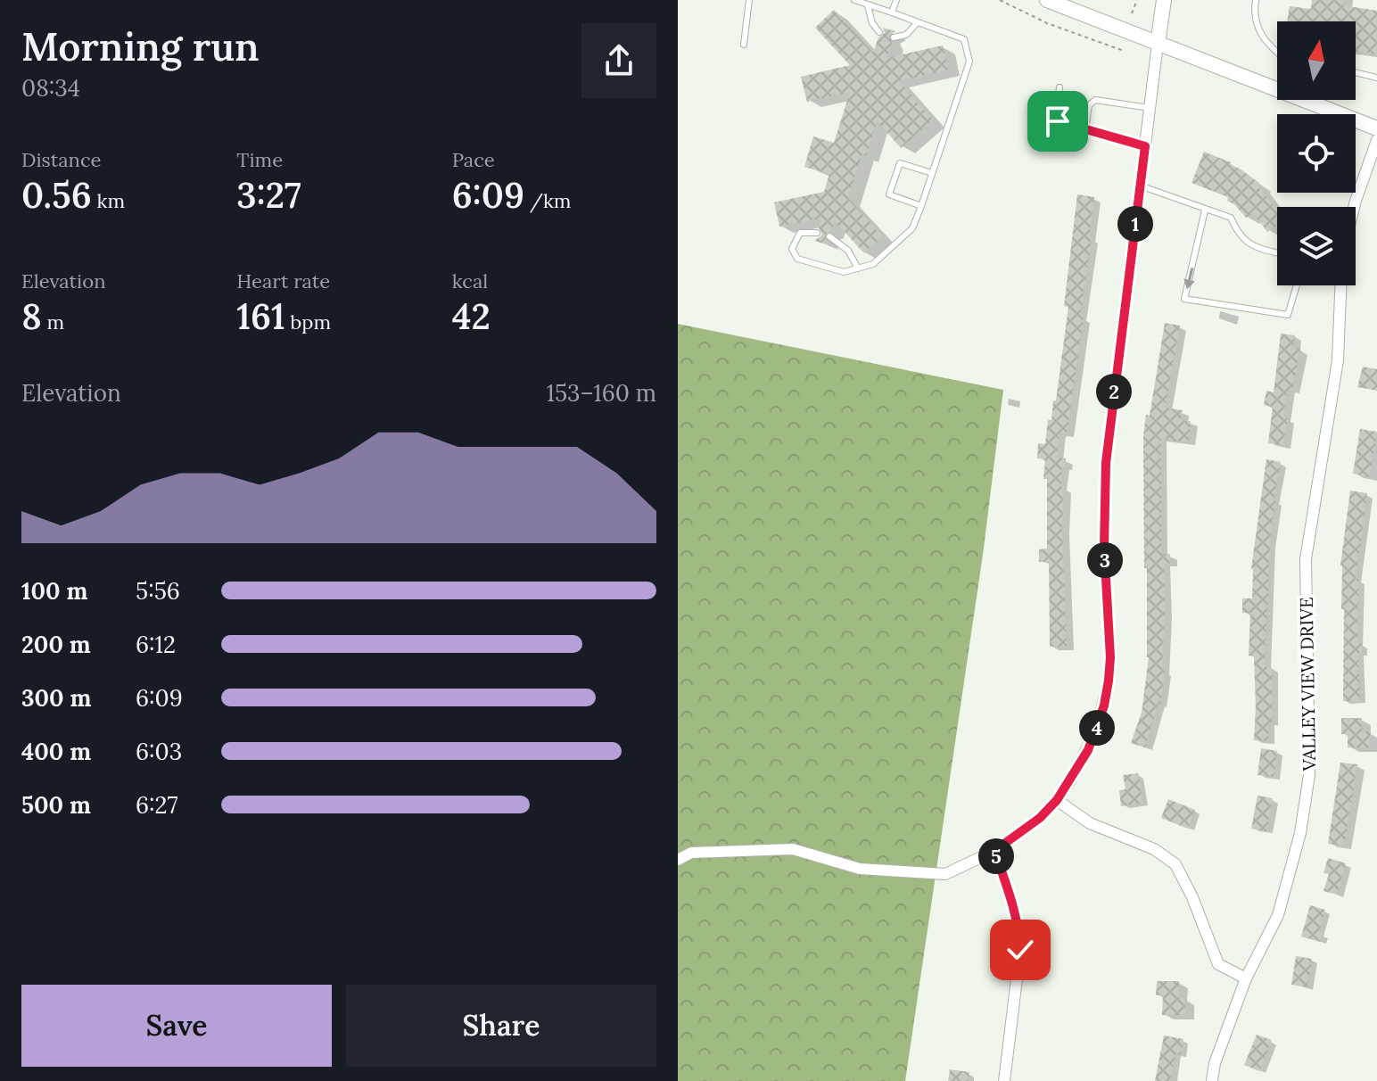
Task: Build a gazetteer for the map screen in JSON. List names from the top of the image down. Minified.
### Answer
{"streets":{"street":["VALLEY VIEW DRIVE"]},"north":"top","page":{"heading":["Morning run","08:34"],"stats":[["Distance","0.56 km"],["Time","3:27"],["Pace","6:09 /km"],["Elevation","8 m"],["Heart rate","161 bpm"],["kcal","42"]],"pins":["1","2","3","4","5"],"chart":["Elevation","153–160 m"],"list":[{"name":"100 m","note":"5:56"},{"name":"200 m","note":"6:12"},{"name":"300 m","note":"6:09"},{"name":"400 m","note":"6:03"},{"name":"500 m","note":"6:27"}],"buttons":["Save","Share"]}}
